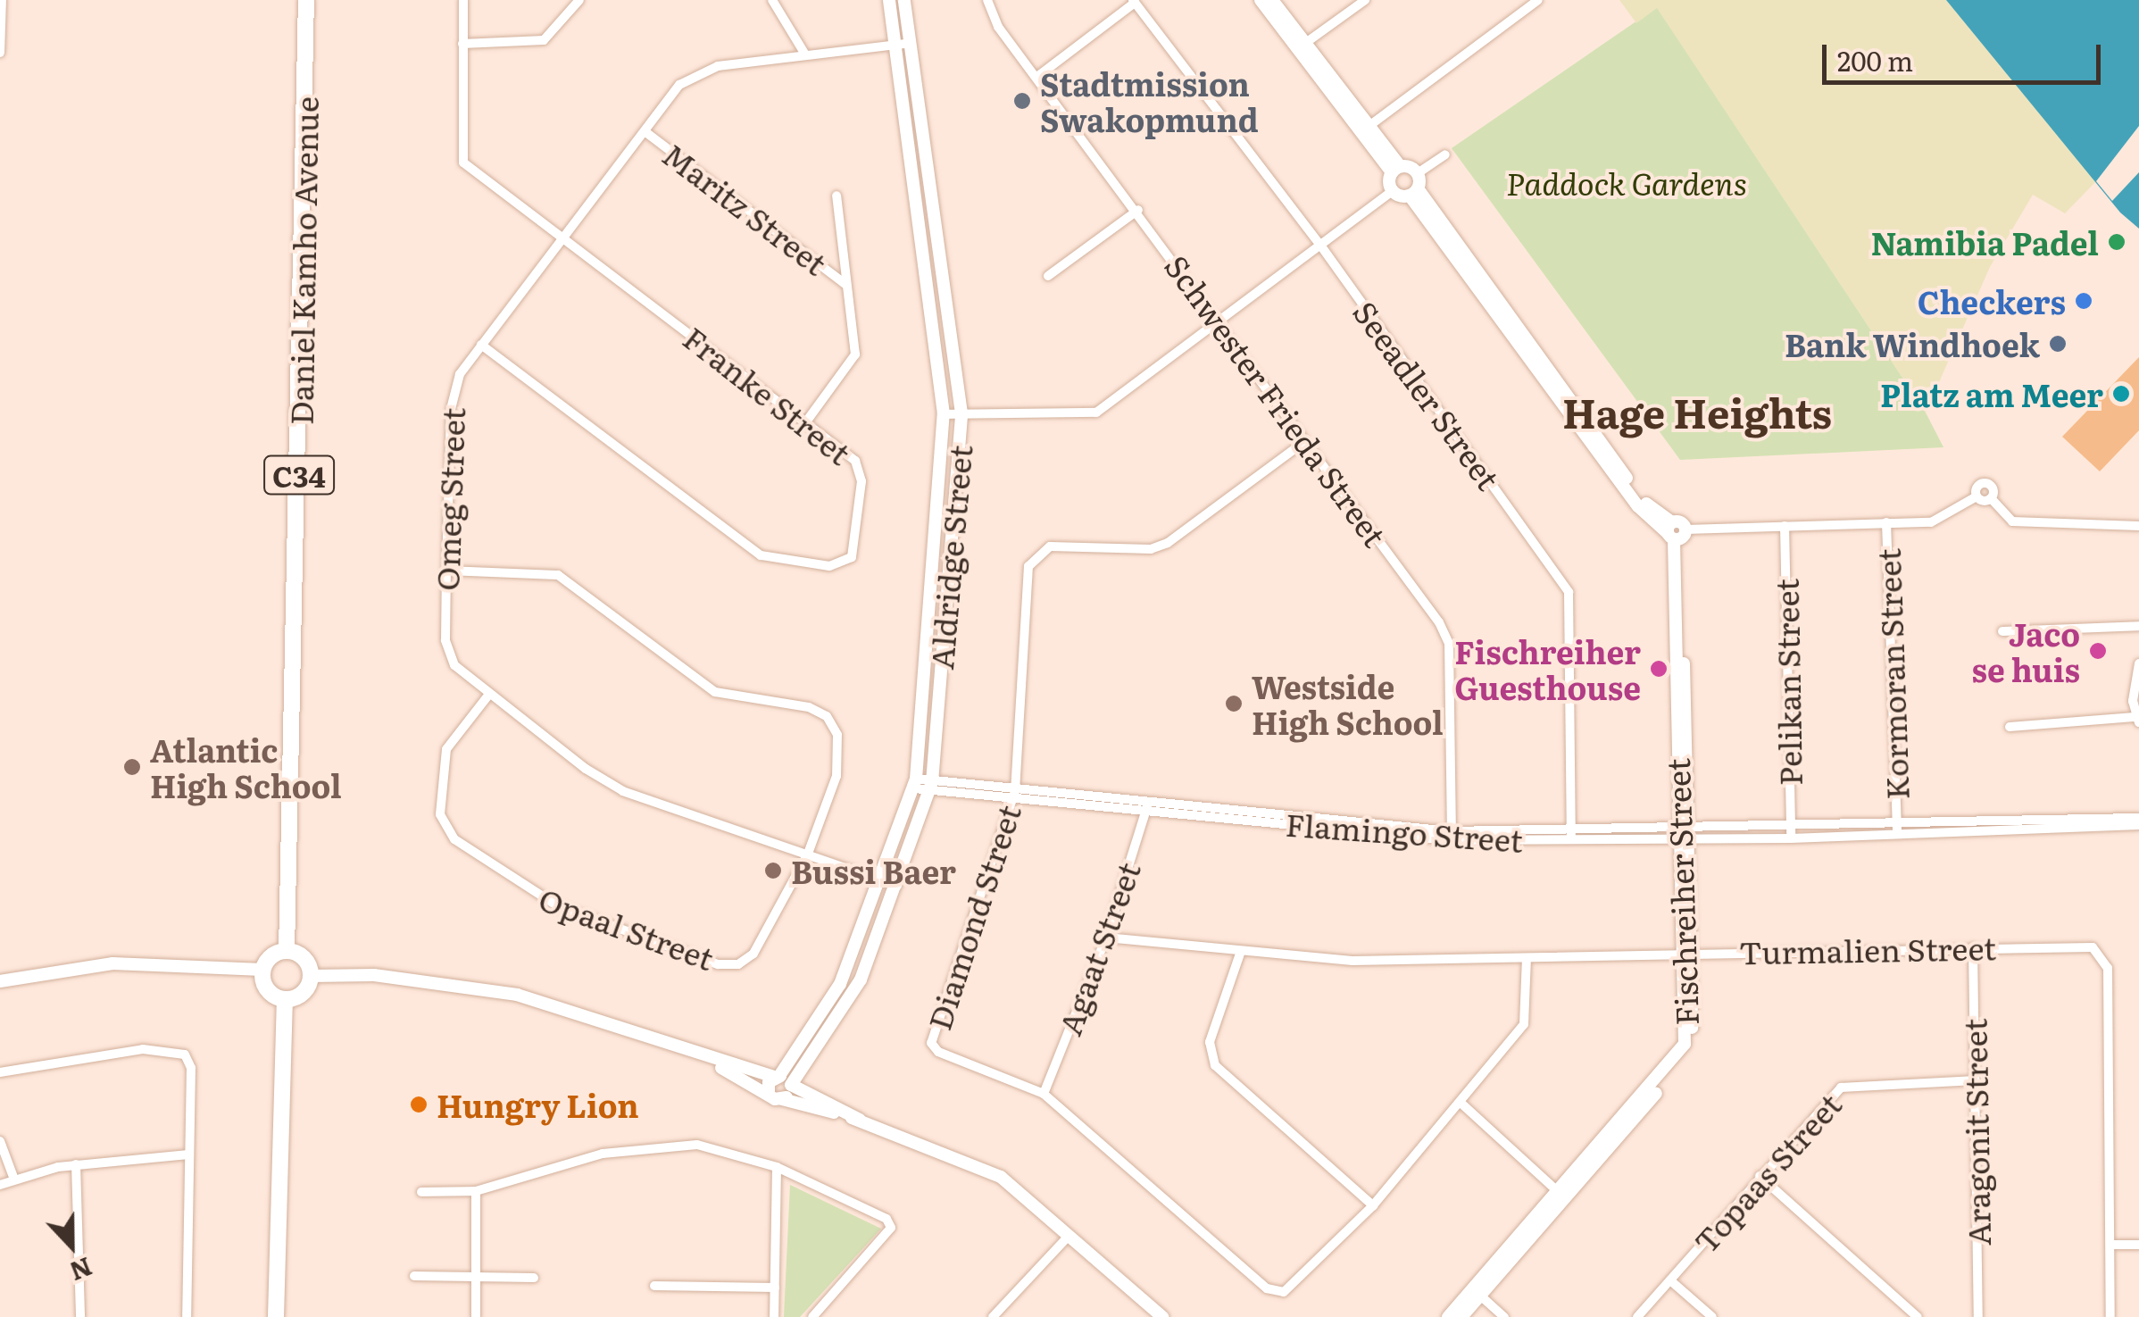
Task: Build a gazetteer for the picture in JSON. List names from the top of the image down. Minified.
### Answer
{"streets":{"main road":["Daniel Kamho Avenue","C34"],"street":["Maritz Street","Franke Street","Seeadler Street","Schwester Frieda Street","Omeg Street","Aldridge Street","Kormoran Street","Pelikan Street","Flamingo Street","Fischreiher Street","Diamond Street","Opaal Street","Agaat Street","Turmalien Street","Aragonit Street","Topaas Street"]},"crossings":[["Maritz Street","Franke Street"],["Maritz Street","Omeg Street"],["Franke Street","Omeg Street"],["Seeadler Street","Flamingo Street"],["Schwester Frieda Street","Flamingo Street"],["Schwester Frieda Street","Diamond Street"],["Omeg Street","Aldridge Street"],["Omeg Street","Opaal Street"],["Aldridge Street","Flamingo Street"],["Kormoran Street","Flamingo Street"],["Pelikan Street","Flamingo Street"],["Flamingo Street","Fischreiher Street"],["Flamingo Street","Diamond Street"],["Flamingo Street","Agaat Street"],["Fischreiher Street","Turmalien Street"],["Diamond Street","Agaat Street"],["Diamond Street","Turmalien Street"],["Agaat Street","Turmalien Street"],["Turmalien Street","Aragonit Street"],["Aragonit Street","Topaas Street"]],"districts":["Hage Heights"],"parks":["Paddock Gardens"],"places":["Stadtmission Swakopmund","Namibia Padel","Checkers","Bank Windhoek","Platz am Meer","Jaco se huis","Fischreiher Guesthouse","Westside High School","Atlantic High School","Bussi Baer","Hungry Lion"],"scale_bar":"200 m","north":"bottom"}
